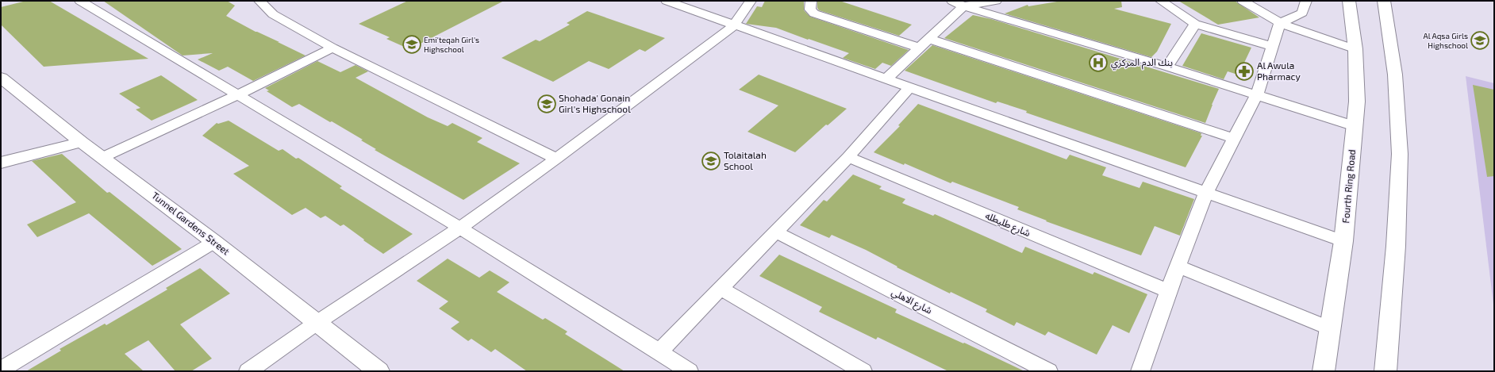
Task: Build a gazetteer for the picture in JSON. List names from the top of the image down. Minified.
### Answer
{"streets":{"main road":["Fourth Ring Road","Tunnel Gardens Street"],"street":["شارع طليطله","شارع الاهلي"]},"places":{"school or university":["Al Aqsa Girls Highschool","Emi'teqah Girl's Highschool","Shohada' Gonain Girl's Highschool","Tolaitalah School"],"hospital":["بنك الدم المركزي"],"pharmacy":["Al Awula Pharmacy"]}}
